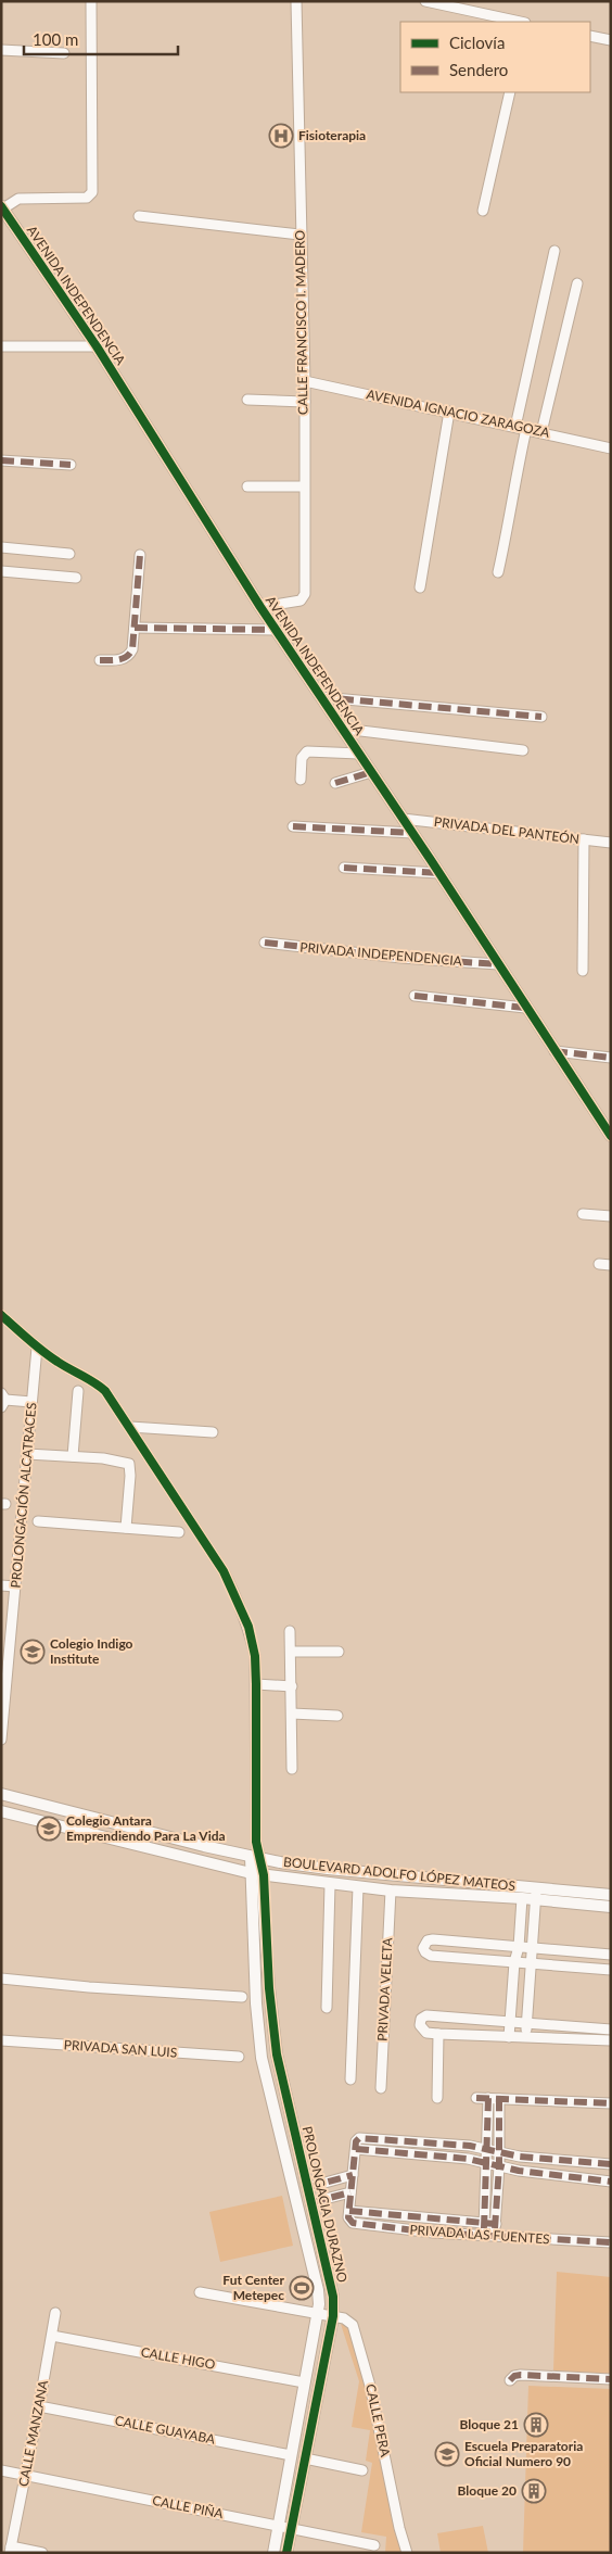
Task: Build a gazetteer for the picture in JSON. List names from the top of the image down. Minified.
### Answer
{"streets":{"street":["AVENIDA INDEPENDENCIA","CALLE FRANCISCO I. MADERO","AVENIDA IGNACIO ZARAGOZA","PRIVADA DEL PANTEÓN","PRIVADA INDEPENDENCIA","PROLONGACIÓN ALCATRACES","BOULEVARD ADOLFO LÓPEZ MATEOS","PRIVADA VELETA","PRIVADA SAN LUIS","PROLONGACIA DURAZNO","PRIVADA LAS FUENTES","CALLE HIGO","CALLE PERA","CALLE GUAYABA","CALLE MANZANA","CALLE PIÑA"]},"crossings":[["AVENIDA INDEPENDENCIA","CALLE FRANCISCO I. MADERO"],["AVENIDA INDEPENDENCIA","PRIVADA DEL PANTEÓN"],["AVENIDA INDEPENDENCIA","PRIVADA INDEPENDENCIA"],["CALLE FRANCISCO I. MADERO","AVENIDA IGNACIO ZARAGOZA"],["BOULEVARD ADOLFO LÓPEZ MATEOS","PRIVADA VELETA"],["BOULEVARD ADOLFO LÓPEZ MATEOS","PROLONGACIA DURAZNO"],["PROLONGACIA DURAZNO","CALLE HIGO"],["PROLONGACIA DURAZNO","CALLE PERA"],["PROLONGACIA DURAZNO","CALLE GUAYABA"],["PROLONGACIA DURAZNO","CALLE PIÑA"],["CALLE HIGO","CALLE MANZANA"],["CALLE GUAYABA","CALLE MANZANA"],["CALLE MANZANA","CALLE PIÑA"]],"places":{"hospital":["Fisioterapia"],"school or university":["Colegio Indigo Institute","Colegio Antara Emprendiendo Para La Vida","Escuela Preparatoria Oficial Numero 90"],"sports":["Fut Center Metepec"],"building":["Bloque 21","Bloque 20"]},"legend":["Ciclovía","Sendero"],"scale_bar":"100 m"}
